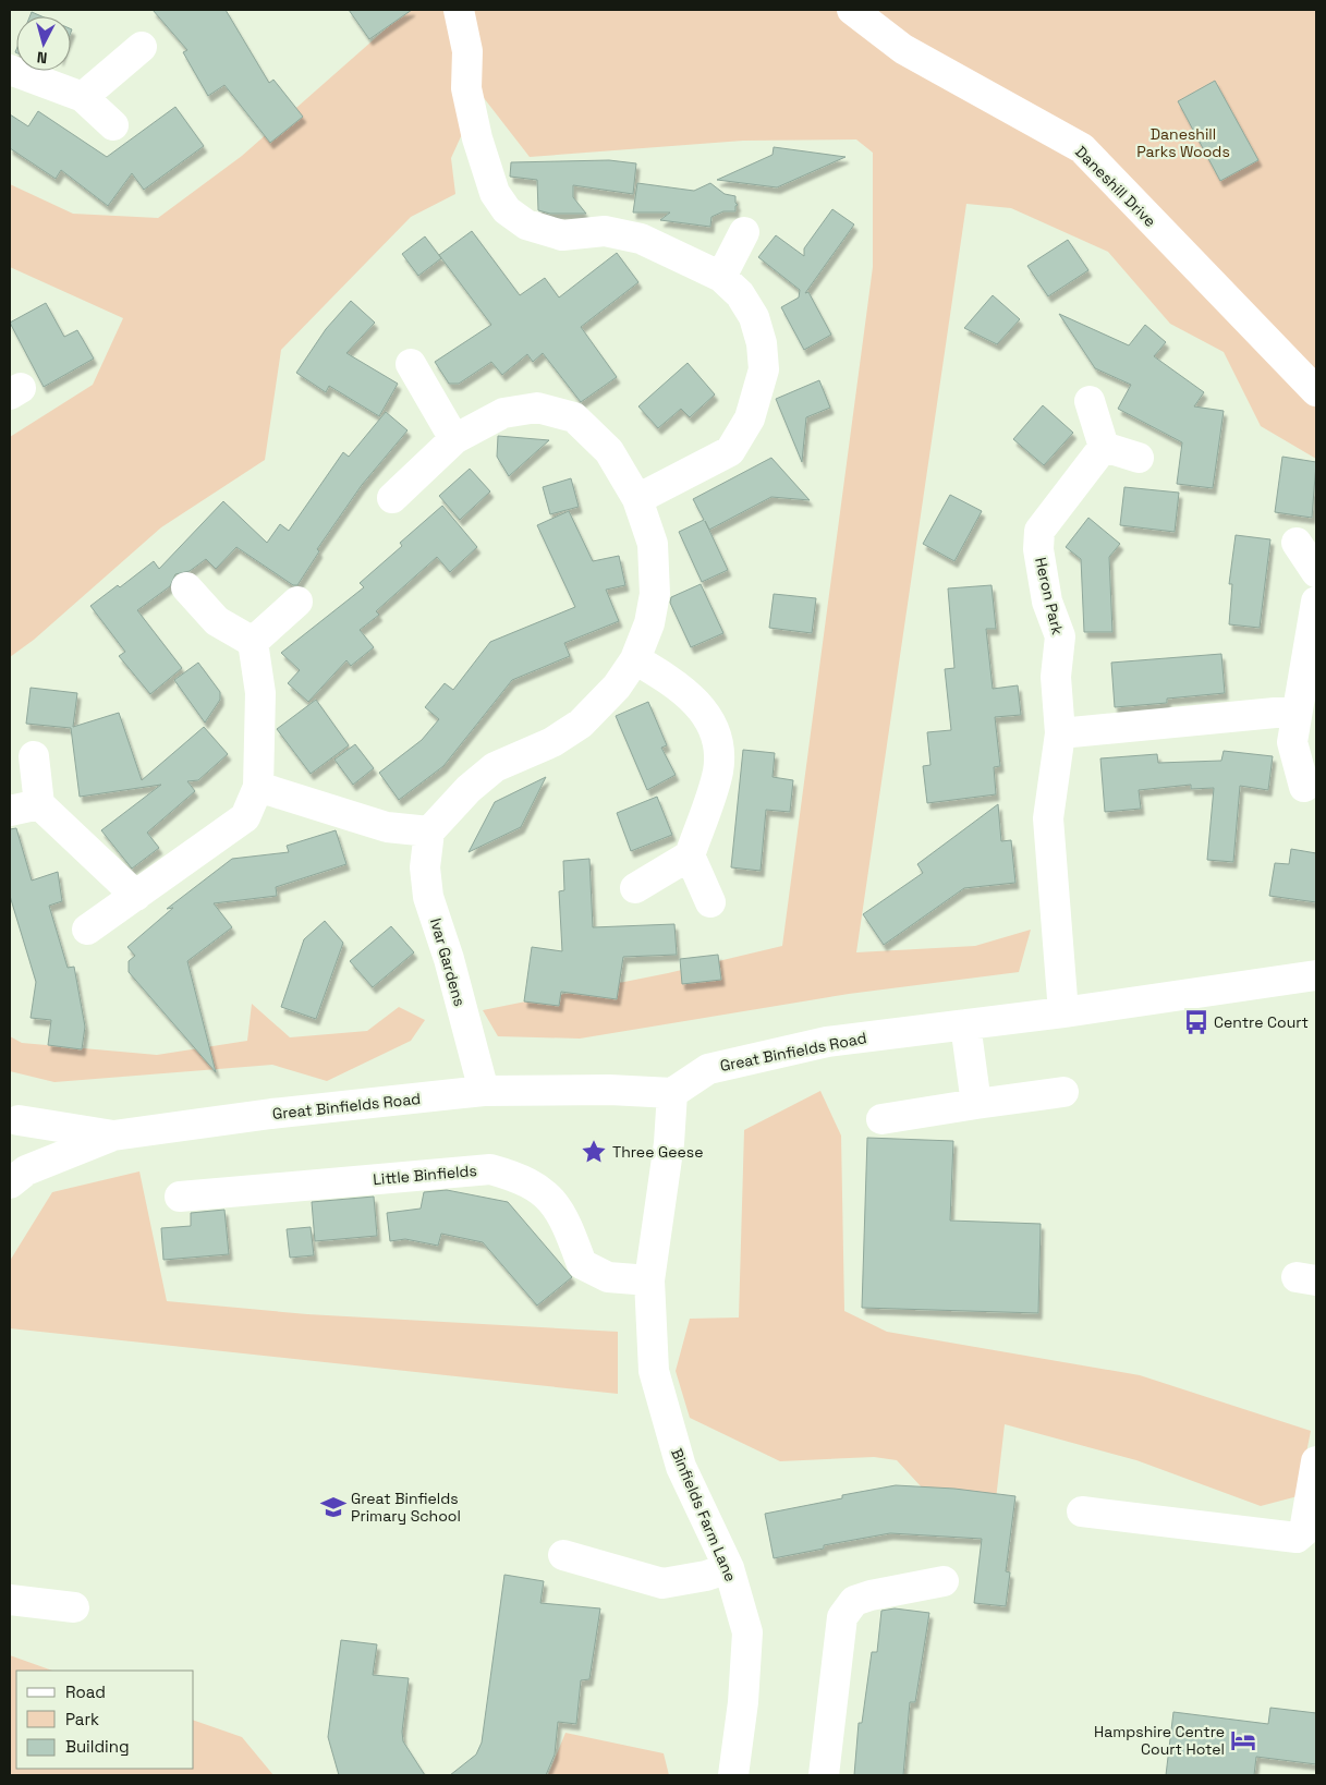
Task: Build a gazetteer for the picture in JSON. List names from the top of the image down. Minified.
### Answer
{"streets":{"street":["Daneshill Drive","Heron Park","Ivar Gardens","Great Binfields Road","Little Binfields","Binfields Farm Lane"]},"crossings":[["Heron Park","Great Binfields Road"],["Ivar Gardens","Great Binfields Road"],["Great Binfields Road","Binfields Farm Lane"],["Little Binfields","Binfields Farm Lane"]],"parks":["Daneshill Parks Woods"],"places":{"bus stop":["Centre Court"],"place":["Three Geese"],"school or university":["Great Binfields Primary School"],"hotel":["Hampshire Centre Court Hotel"]},"legend":["Road","Park","Building"],"north":"bottom"}
